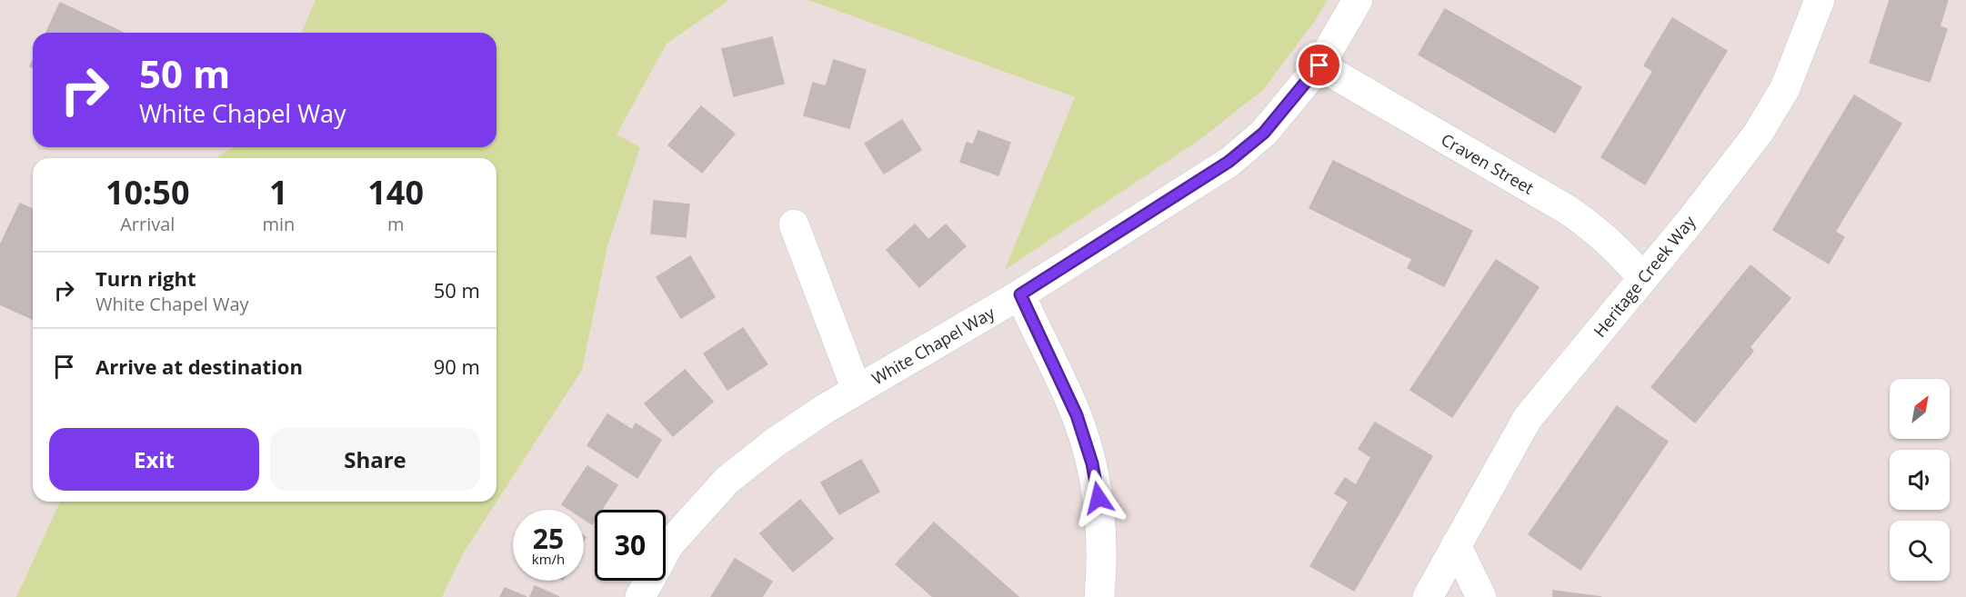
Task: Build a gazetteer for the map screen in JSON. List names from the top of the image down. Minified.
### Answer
{"streets":{"street":["Craven Street","Heritage Creek Way","White Chapel Way"]},"crossings":[["Craven Street","Heritage Creek Way"],["Craven Street","White Chapel Way"]],"north":"top right","page":{"turn":["50 m","White Chapel Way"],"eta":["10:50","Arrival","1","min","140","m"],"list":[{"name":"Turn right","note":"White Chapel Way","value":"50 m"},{"name":"Arrive at destination","value":"90 m"}],"buttons":["Exit","Share"],"speed":"25 km/h","limit":"30"}}
